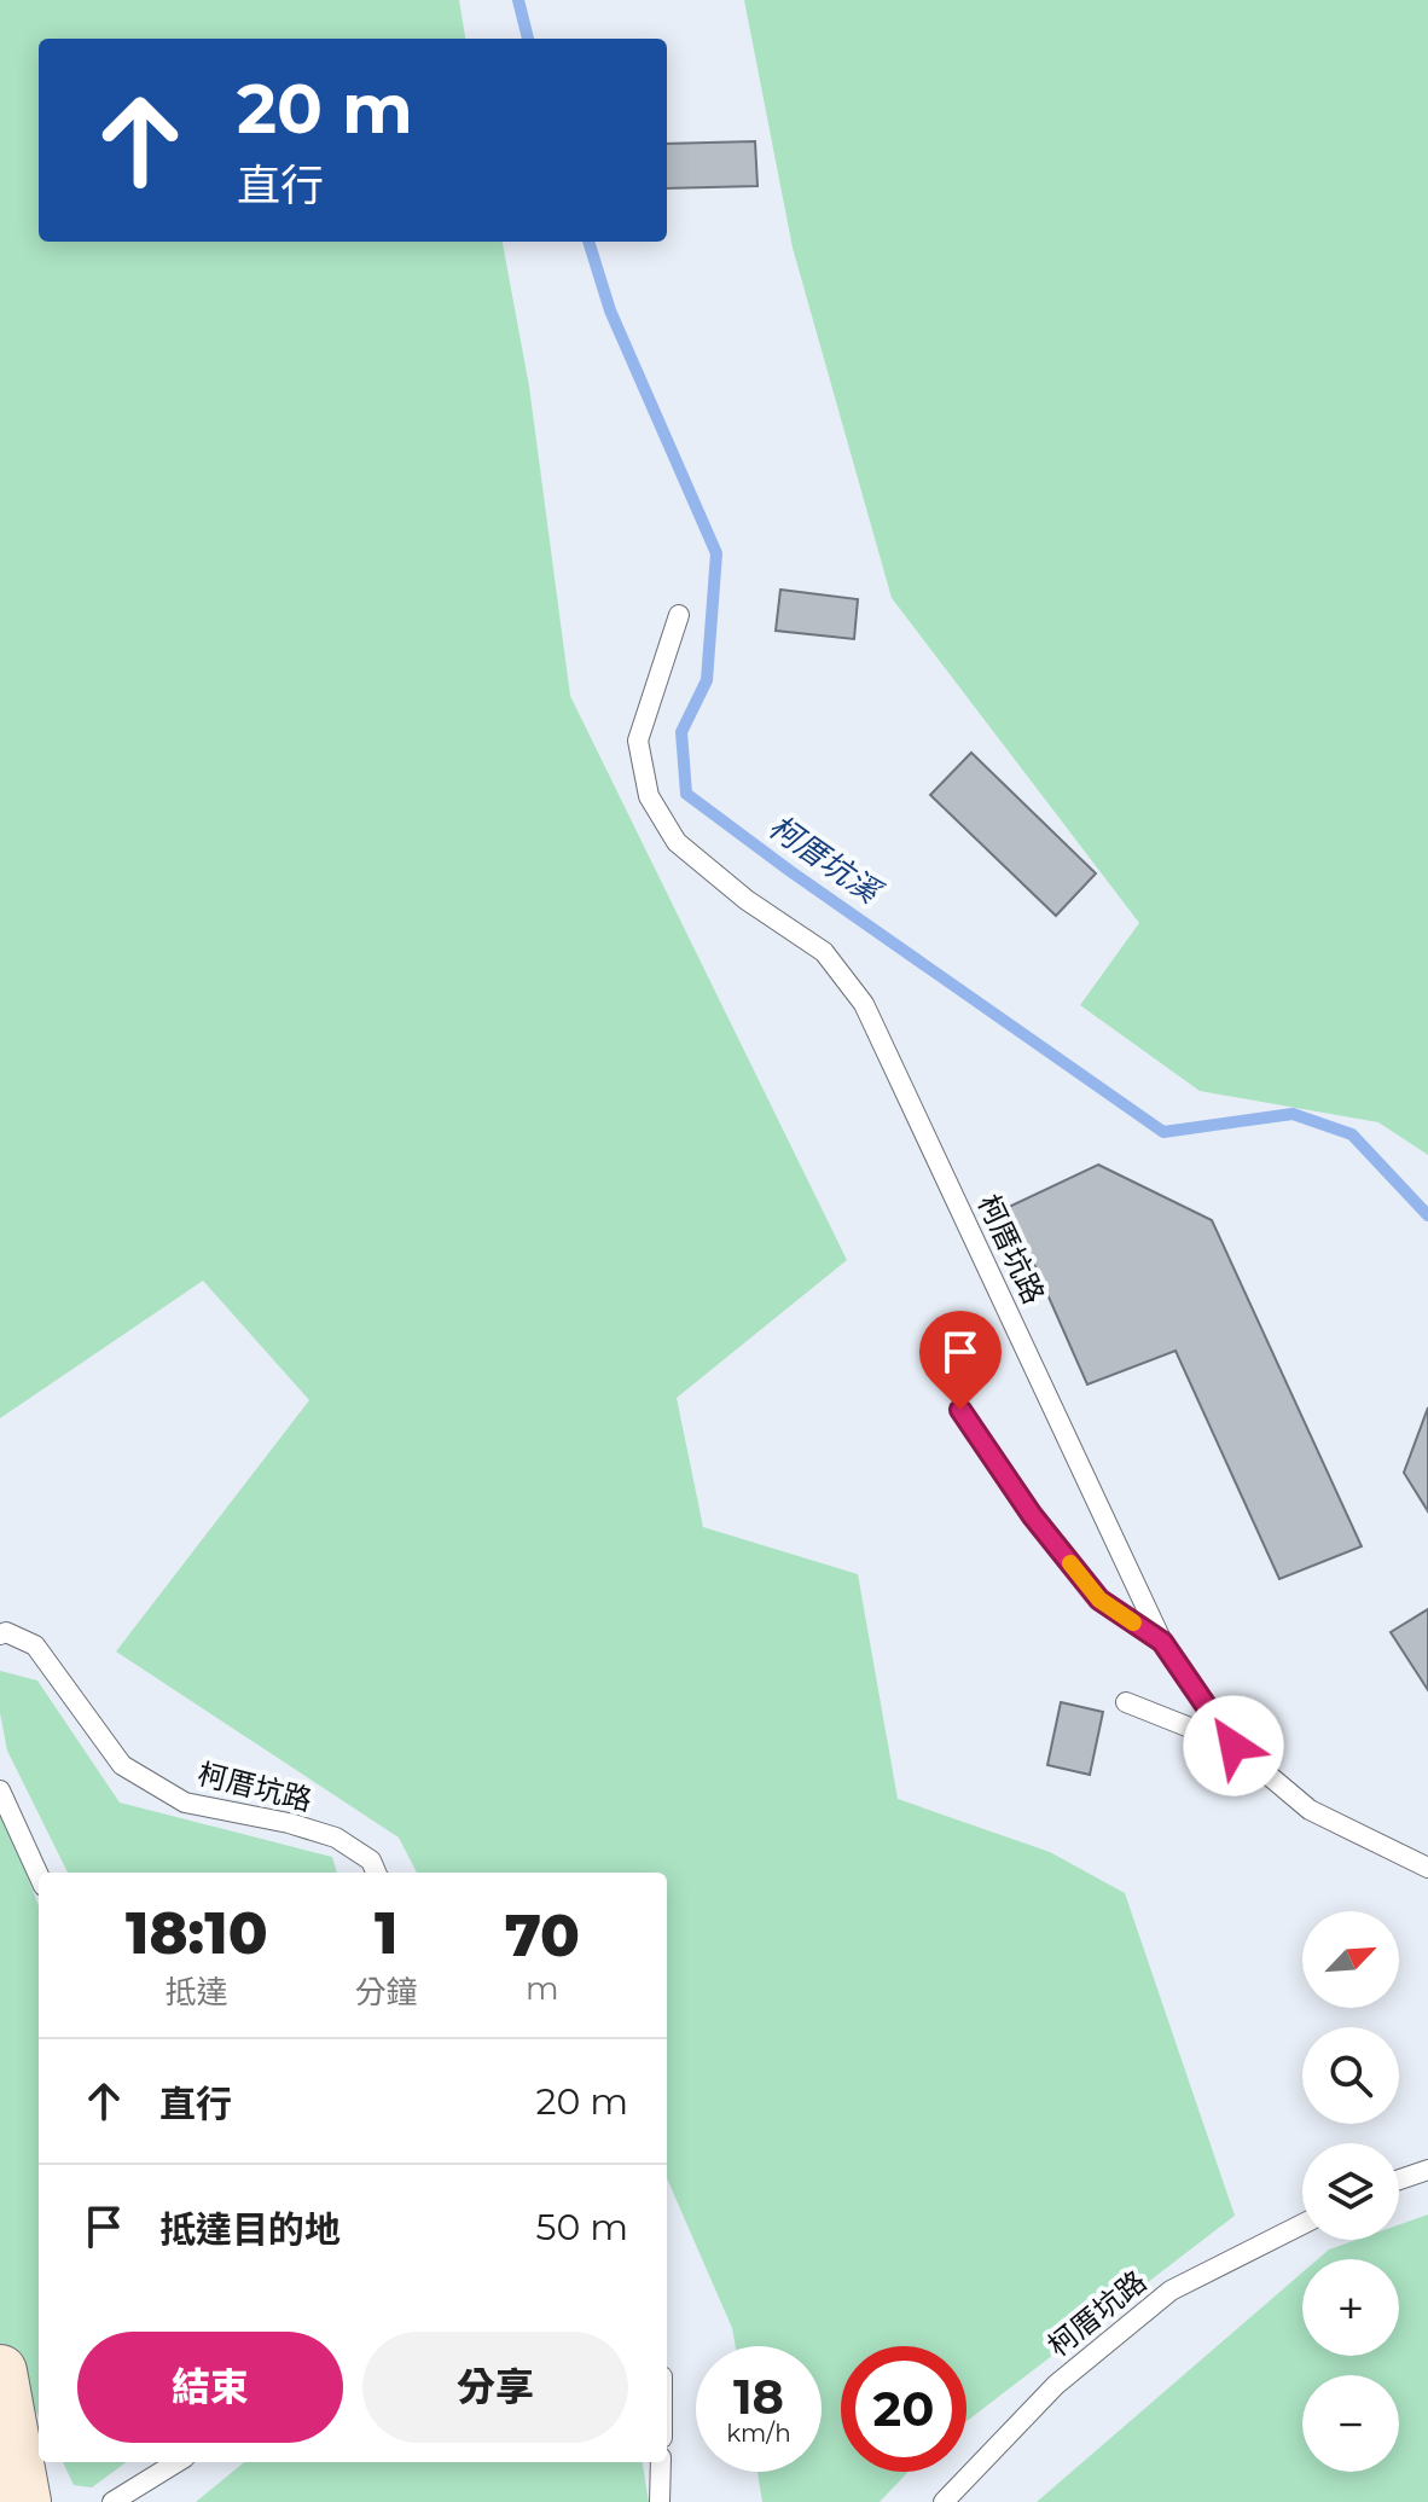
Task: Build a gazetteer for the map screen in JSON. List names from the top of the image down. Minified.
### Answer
{"streets":{"lane":["柯厝坑路"]},"water":["柯厝坑溪"],"north":"top right","page":{"turn":["20 m","直行"],"eta":["18:10","抵達","1","分鐘","70","m"],"map_buttons":["+","−"],"list":[{"name":"直行","value":"20 m"},{"name":"抵達目的地","value":"50 m"}],"buttons":["結束","分享"],"speed":"18 km/h","limit":"20"}}
